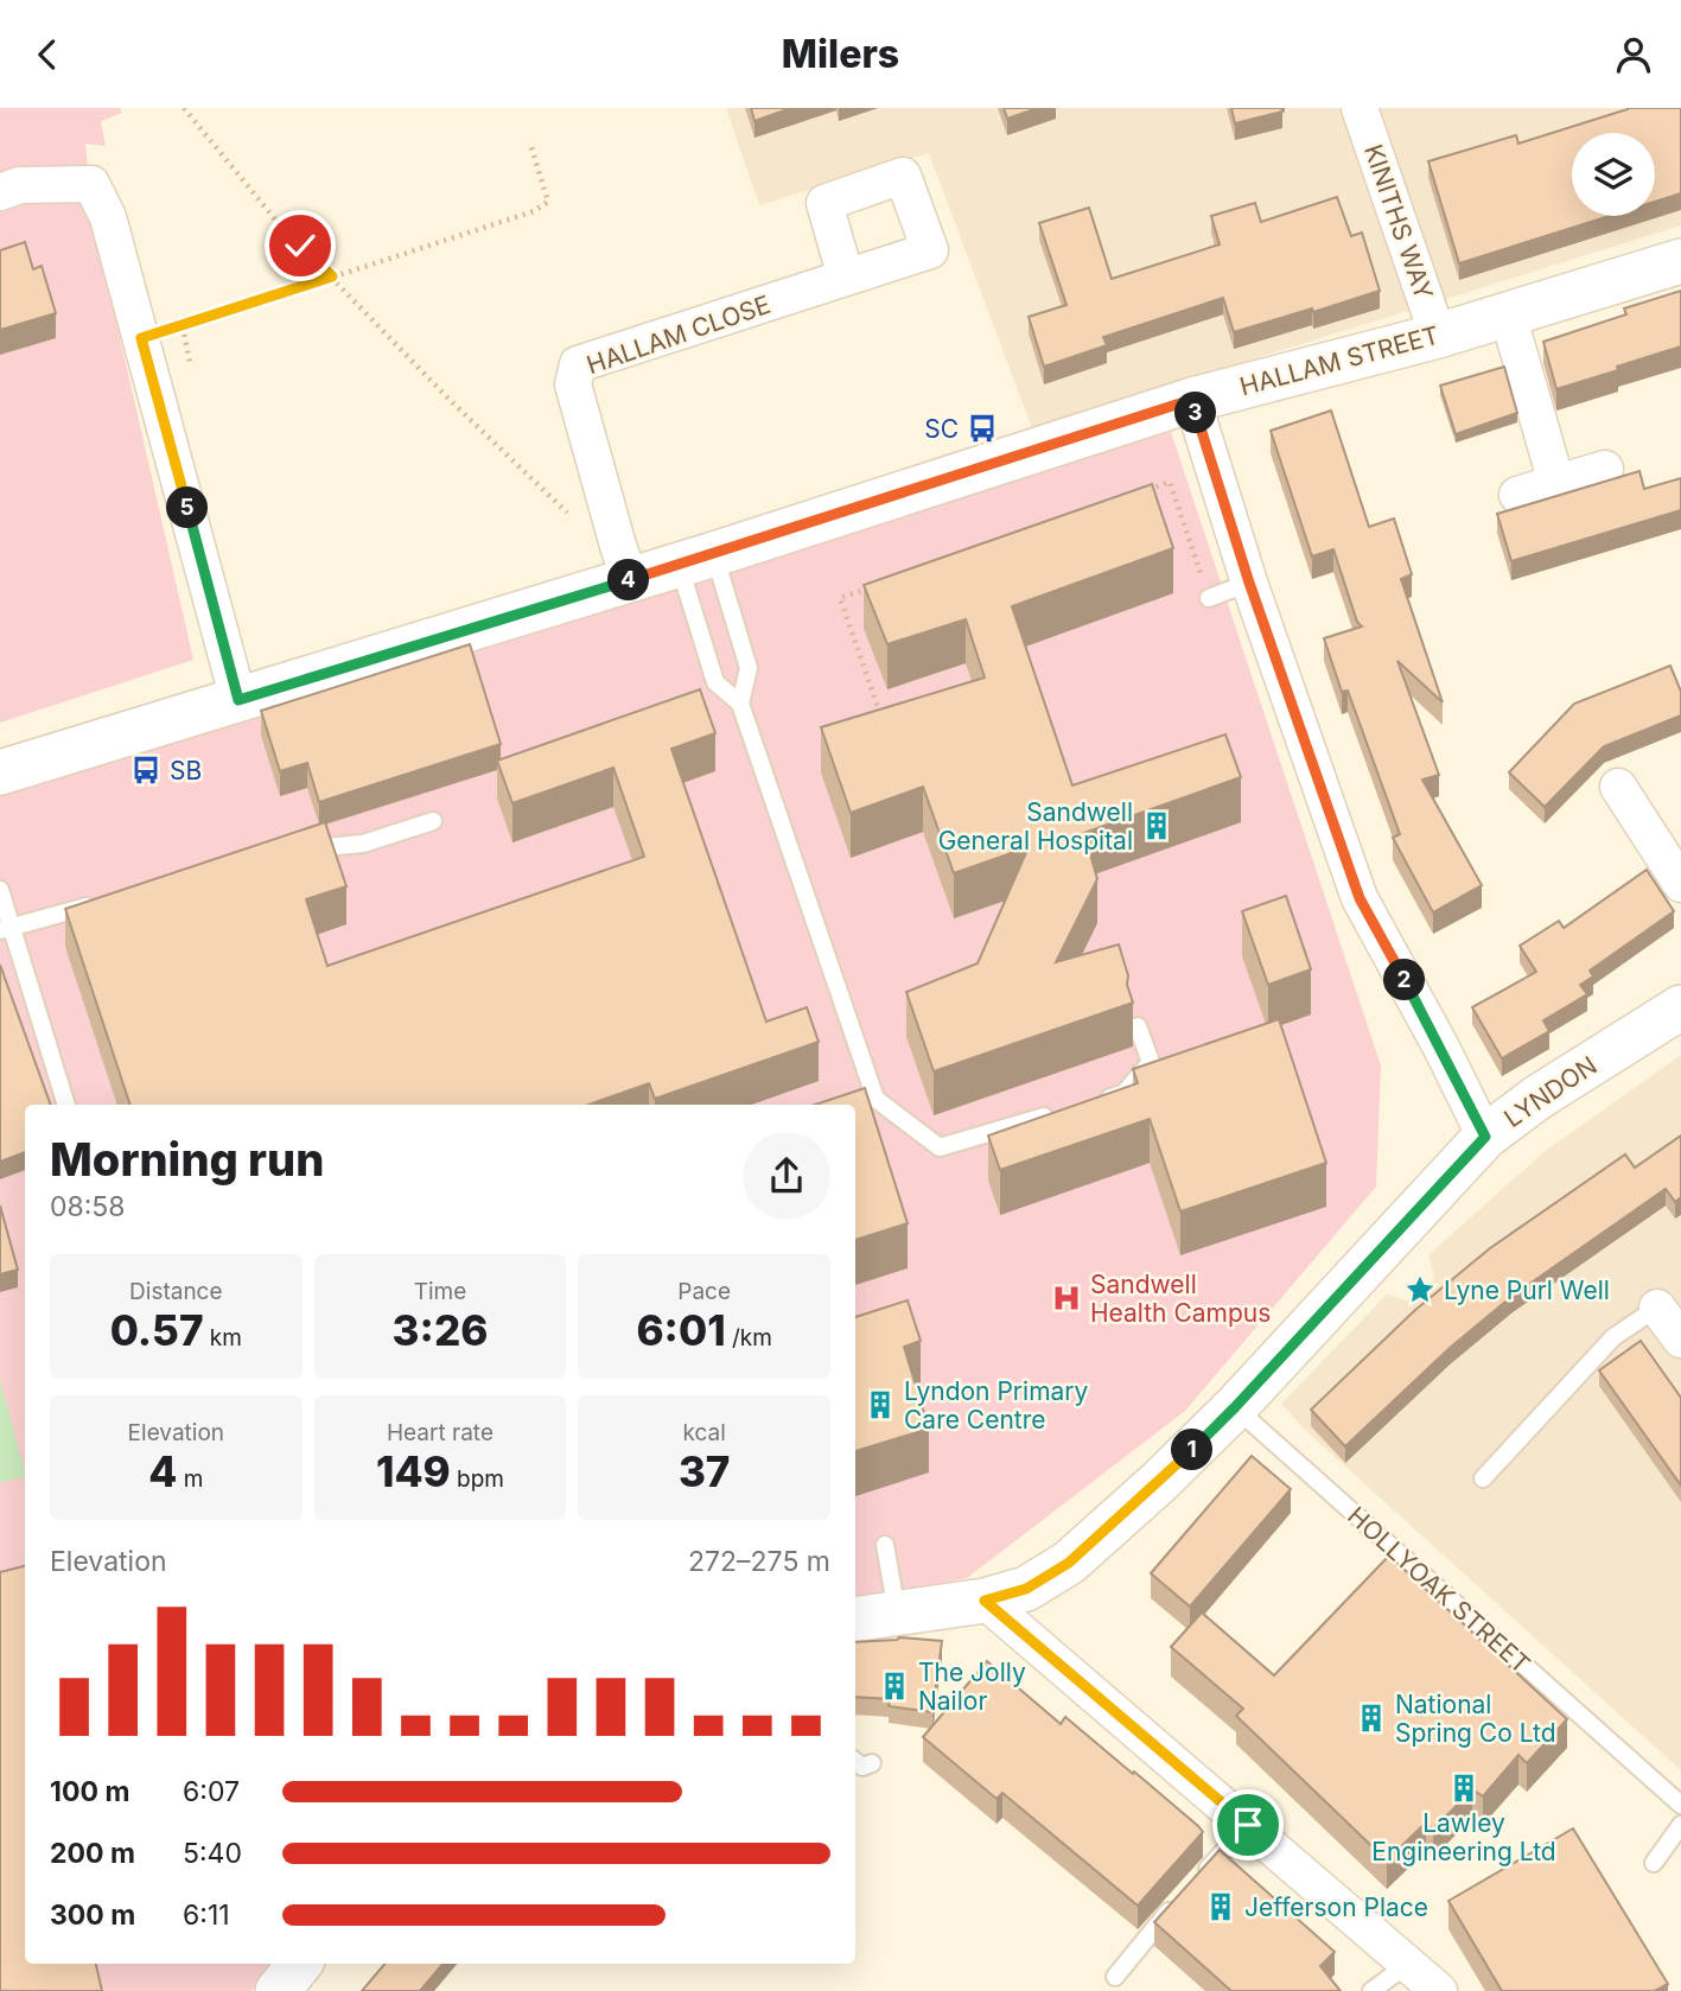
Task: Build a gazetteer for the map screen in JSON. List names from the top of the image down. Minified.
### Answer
{"streets":{"street":["KINITHS WAY","HALLAM CLOSE","HALLAM STREET","LYNDON"],"lane":["HOLLYOAK STREET"]},"crossings":[["KINITHS WAY","HALLAM STREET"],["HALLAM CLOSE","HALLAM STREET"],["LYNDON","HOLLYOAK STREET"]],"places":{"bus stop":["SC","SB"],"building":["Sandwell General Hospital","Lyndon Primary Care Centre","The Jolly Nailor","National Spring Co Ltd","Lawley Engineering Ltd","Jefferson Place"],"place":["Lyne Purl Well"],"hospital":["Sandwell Health Campus"]},"page":{"header":"Milers","pins":["3","5","4","2","1"],"heading":["Morning run","08:58"],"stats":[["Distance","0.57 km"],["Time","3:26"],["Pace","6:01 /km"],["Elevation","4 m"],["Heart rate","149 bpm"],["kcal","37"]],"chart":["Elevation","272–275 m"],"list":[{"name":"100 m","note":"6:07"},{"name":"200 m","note":"5:40"},{"name":"300 m","note":"6:11"}]}}
